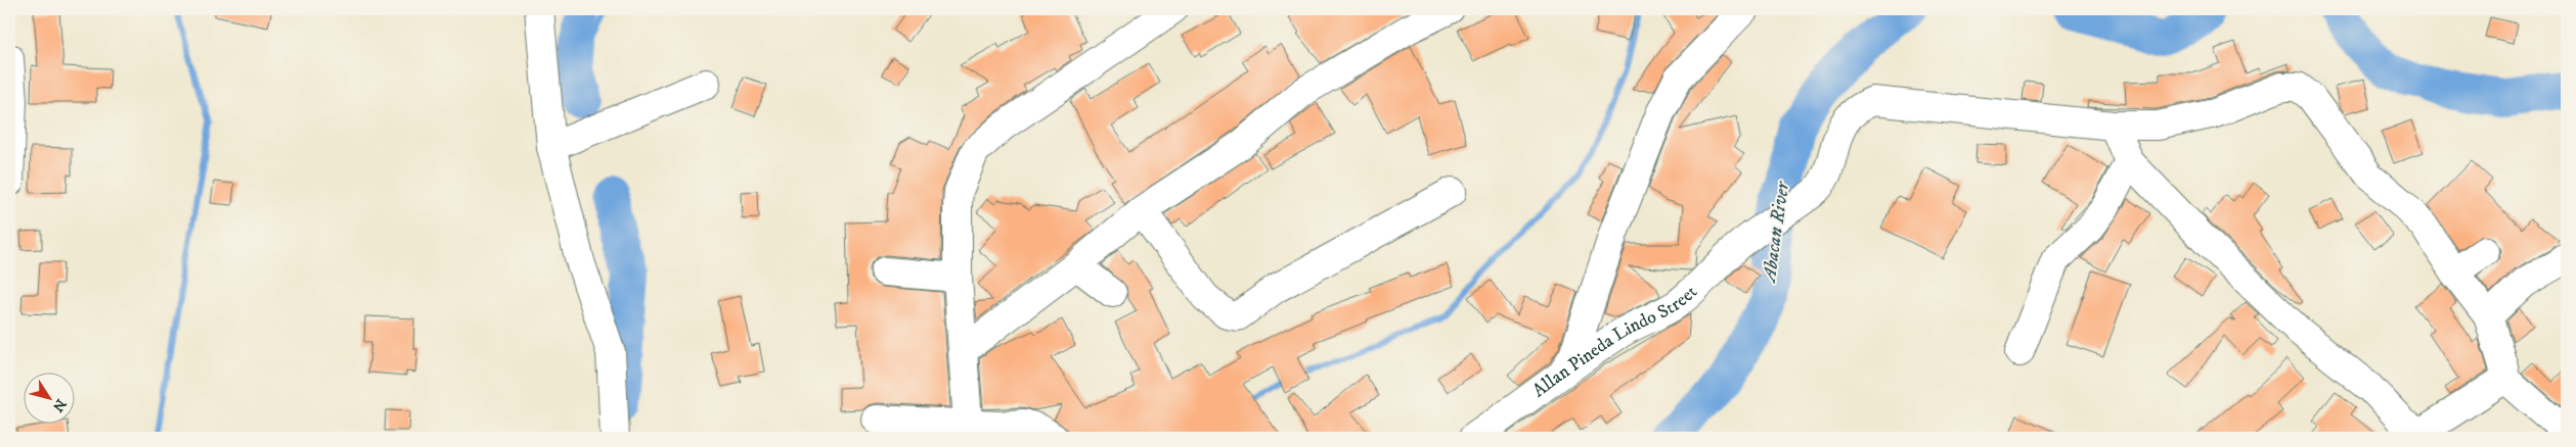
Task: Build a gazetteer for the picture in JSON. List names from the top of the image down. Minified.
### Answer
{"streets":{"street":["Allan Pineda Lindo Street"]},"water":["Abacan River"],"north":"bottom right"}
